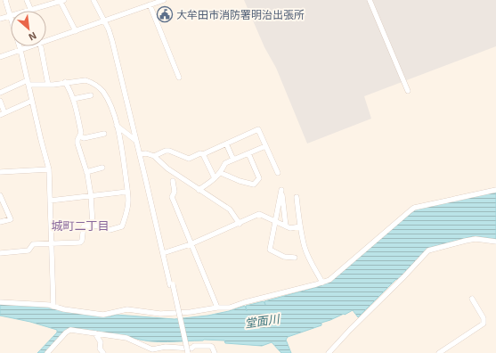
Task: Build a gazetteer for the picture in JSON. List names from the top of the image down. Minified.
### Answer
{"districts":["城町二丁目"],"water":["堂面川"],"places":{"public building":["大牟田市消防署明治出張所"]},"north":"bottom right"}
